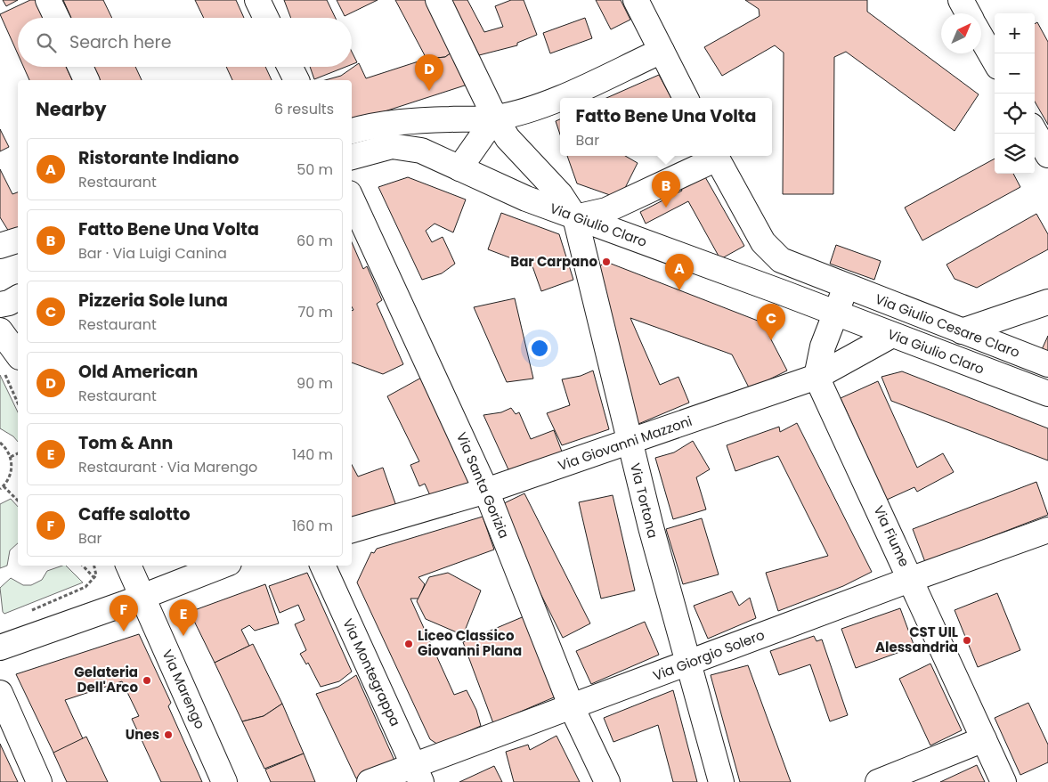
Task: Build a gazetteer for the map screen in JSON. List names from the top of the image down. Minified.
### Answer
{"streets":{"street":["Via Giulio Claro","Via Giulio Cesare Claro","Via Giovanni Mazzoni","Via Santa Gorizia","Via Tortona","Via Fiume","Via Giorgio Solero","Via Montegrappa","Via Marengo"]},"crossings":[["Via Giulio Claro","Via Giovanni Mazzoni"],["Via Giulio Claro","Via Tortona"],["Via Giovanni Mazzoni","Via Santa Gorizia"],["Via Giovanni Mazzoni","Via Tortona"],["Via Giovanni Mazzoni","Via Fiume"],["Via Santa Gorizia","Via Giorgio Solero"],["Via Tortona","Via Giorgio Solero"],["Via Fiume","Via Giorgio Solero"],["Via Giorgio Solero","Via Montegrappa"]],"places":["Bar Carpano","CST UIL Alessandria","Liceo Classico Giovanni Plana","Gelateria Dell'Arco","Unes"],"north":"top right","page":{"map_buttons":["+","−"],"search":"Search here","pins":["D","B","A","C","F","E"],"heading":["Nearby","6 results"],"popup":["Fatto Bene Una Volta","Bar"],"list":[{"mark":"A","name":"Ristorante Indiano","note":"Restaurant","value":"50 m"},{"mark":"B","name":"Fatto Bene Una Volta","note":"Bar · Via Luigi Canina","value":"60 m"},{"mark":"C","name":"Pizzeria Sole luna","note":"Restaurant","value":"70 m"},{"mark":"D","name":"Old American","note":"Restaurant","value":"90 m"},{"mark":"E","name":"Tom & Ann","note":"Restaurant · Via Marengo","value":"140 m"},{"mark":"F","name":"Caffe salotto","note":"Bar","value":"160 m"}]}}
